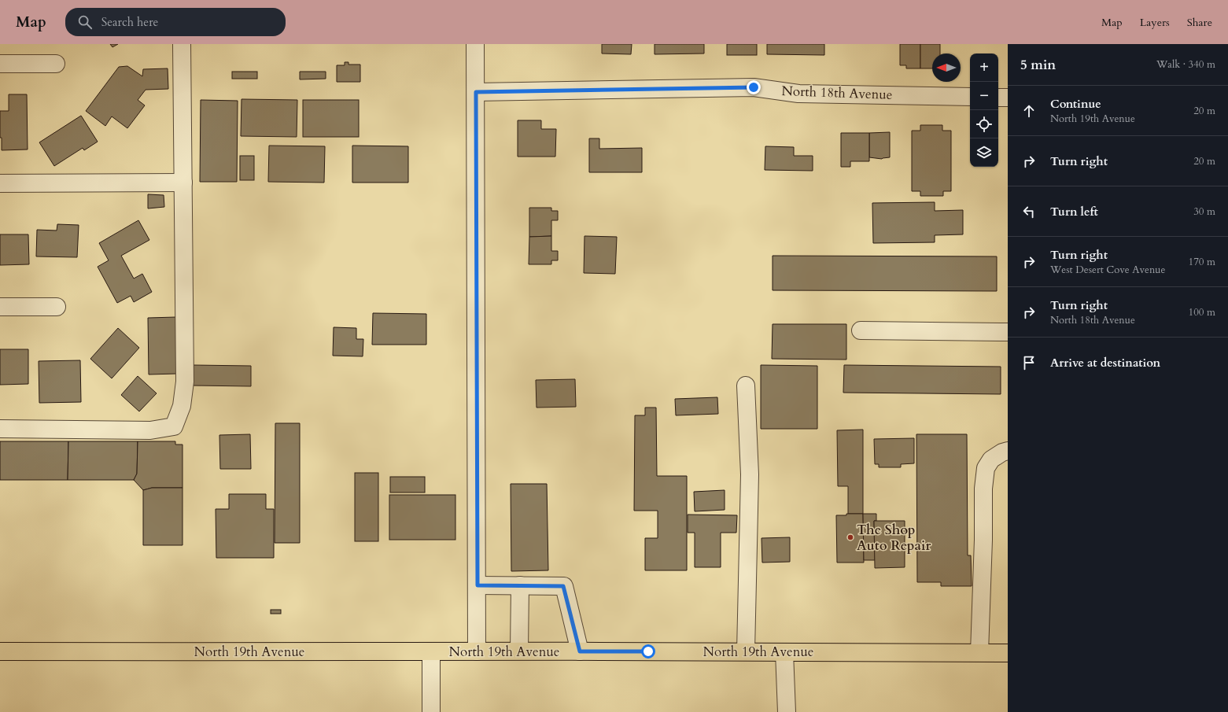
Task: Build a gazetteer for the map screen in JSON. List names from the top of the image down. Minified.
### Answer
{"streets":{"main road":["North 19th Avenue"],"street":["North 18th Avenue"]},"places":["The Shop Auto Repair"],"north":"left","page":{"header":"Map","search":"Search here","nav":["Map","Layers","Share"],"heading":["5 min","Walk · 340 m"],"map_buttons":["+","−"],"list":[["Continue","North 19th Avenue","20 m"],["Turn right","20 m"],["Turn left","30 m"],["Turn right","West Desert Cove Avenue","170 m"],["Turn right","North 18th Avenue","100 m"],"Arrive at destination"]}}
